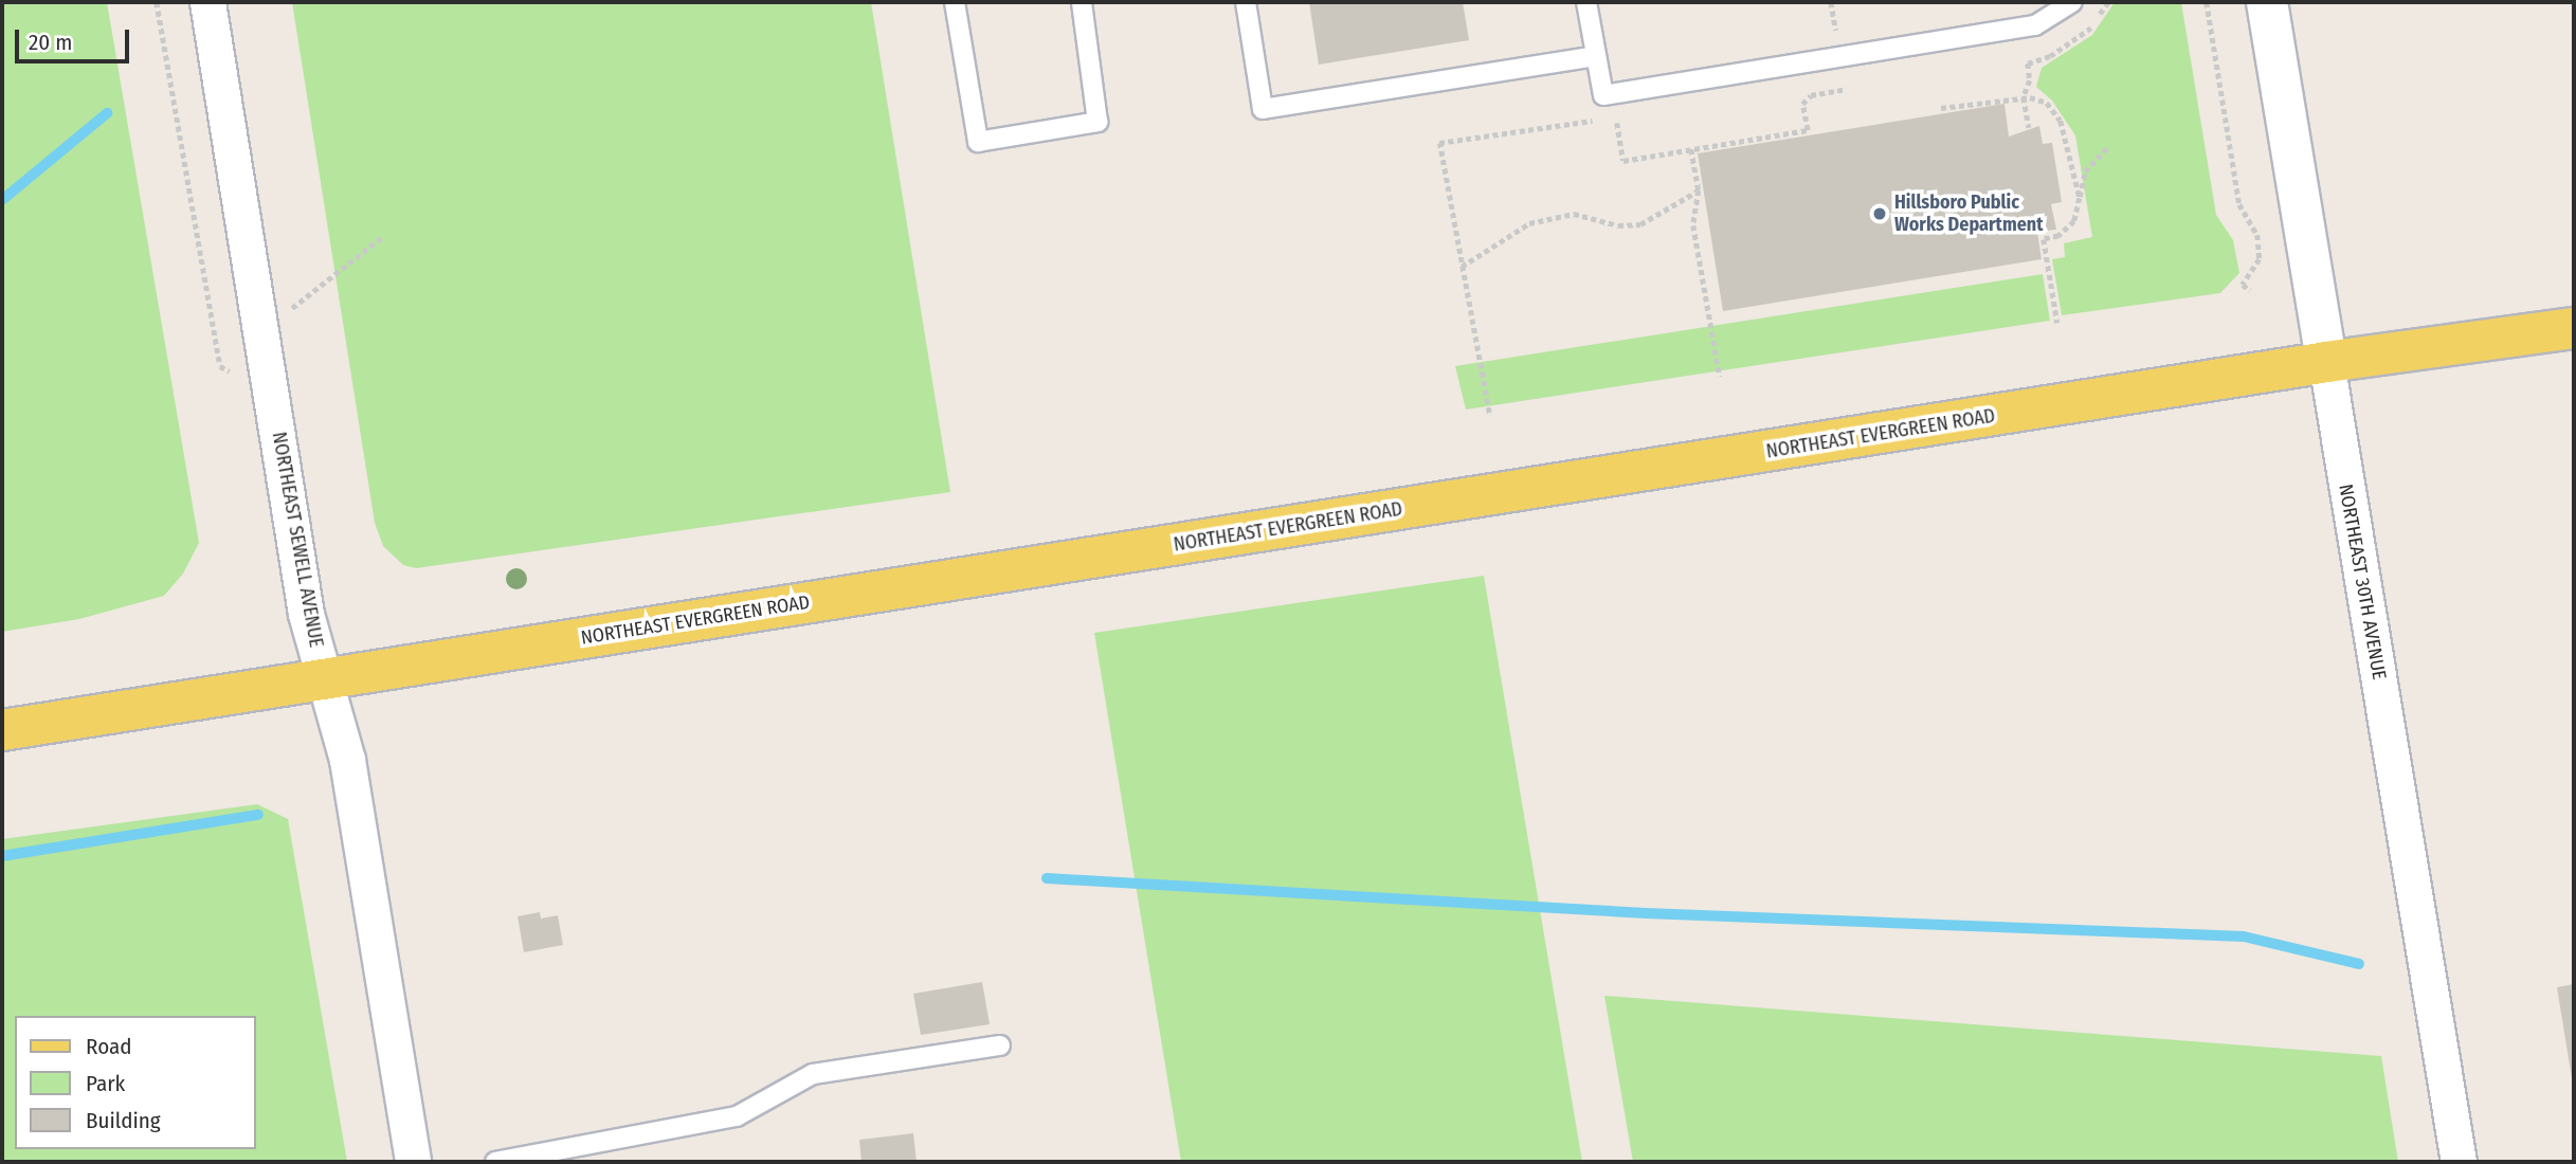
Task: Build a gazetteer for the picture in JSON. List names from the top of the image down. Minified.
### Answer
{"streets":{"main road":["NORTHEAST EVERGREEN ROAD"],"street":["NORTHEAST SEWELL AVENUE","NORTHEAST 30TH AVENUE"]},"crossings":[["NORTHEAST EVERGREEN ROAD","NORTHEAST SEWELL AVENUE"],["NORTHEAST EVERGREEN ROAD","NORTHEAST 30TH AVENUE"]],"places":["Hillsboro Public Works Department"],"legend":["Road","Park","Building"],"scale_bar":"20 m"}
